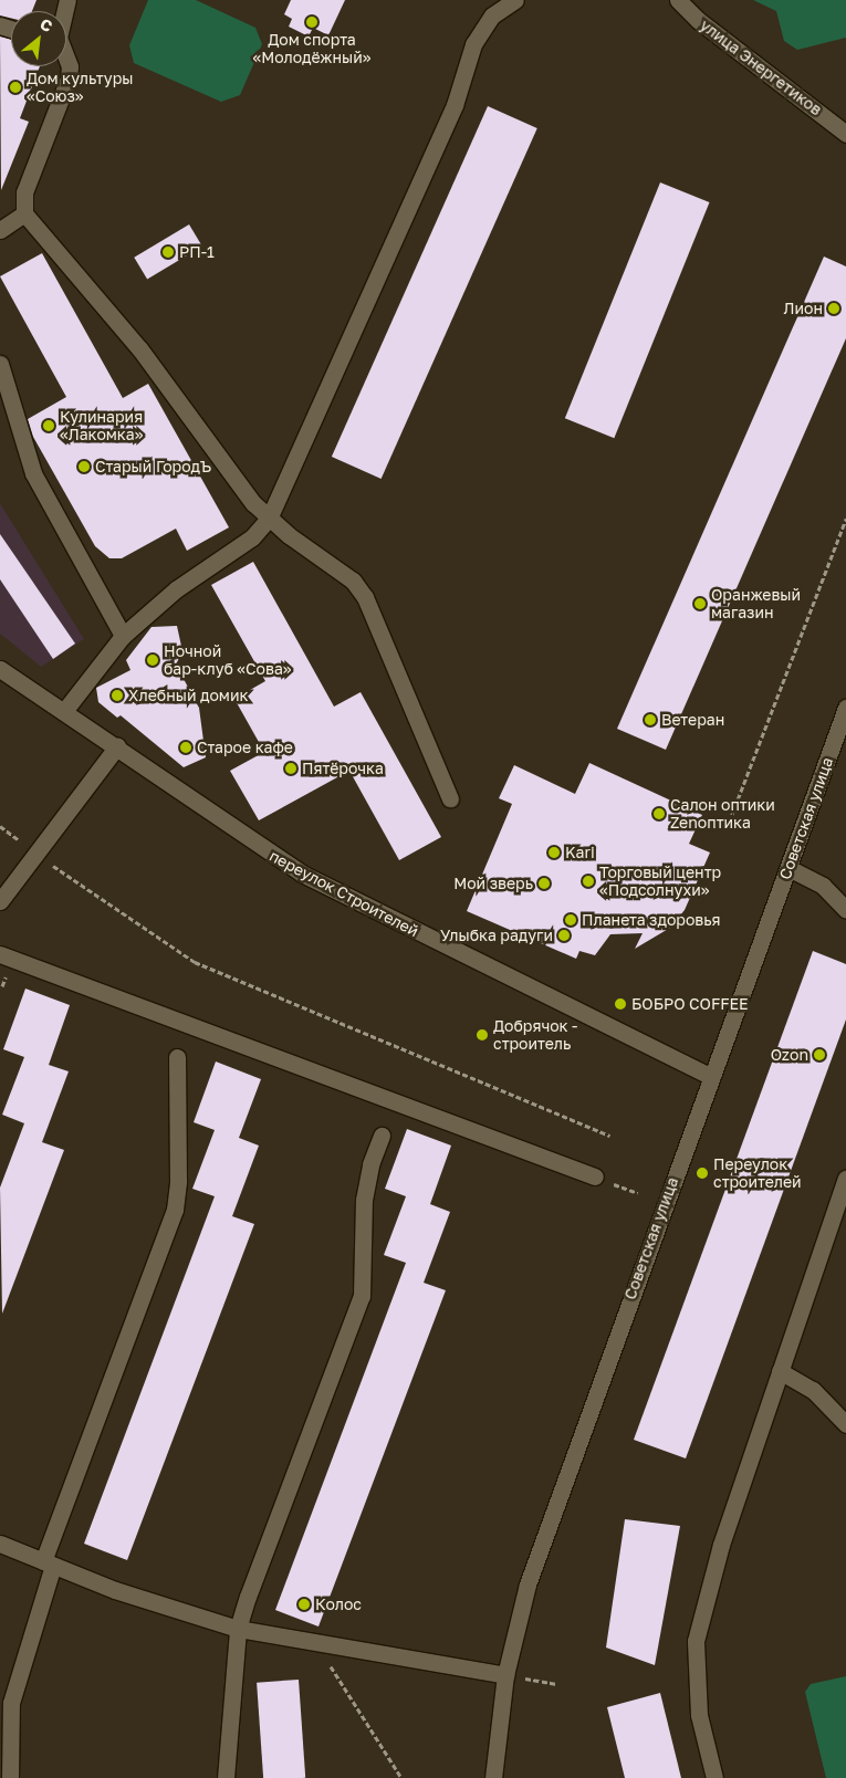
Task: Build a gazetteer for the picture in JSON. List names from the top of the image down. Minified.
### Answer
{"streets":{"street":["улица Энергетиков","Советская улица","переулок Строителей"]},"crossings":[["Советская улица","переулок Строителей"]],"places":["Дом спорта «Молодёжный»","Дом культуры «Союз»","РП-1","Лион","Кулинария «Лакомка»","Старый ГородЪ","Оранжевый магазин","Ночной бар-клуб «Сова»","Хлебный домик","Ветеран","Старое кафе","Пятёрочка","Салон оптики Zenоптика","Kari","Торговый центр «Подсолнухи»","Мой зверь","Планета здоровья","Улыбка радуги","БОБРО COFFEE","Добрячок - строитель","Ozon","Переулок строителей","Колос"],"north":"top right"}
